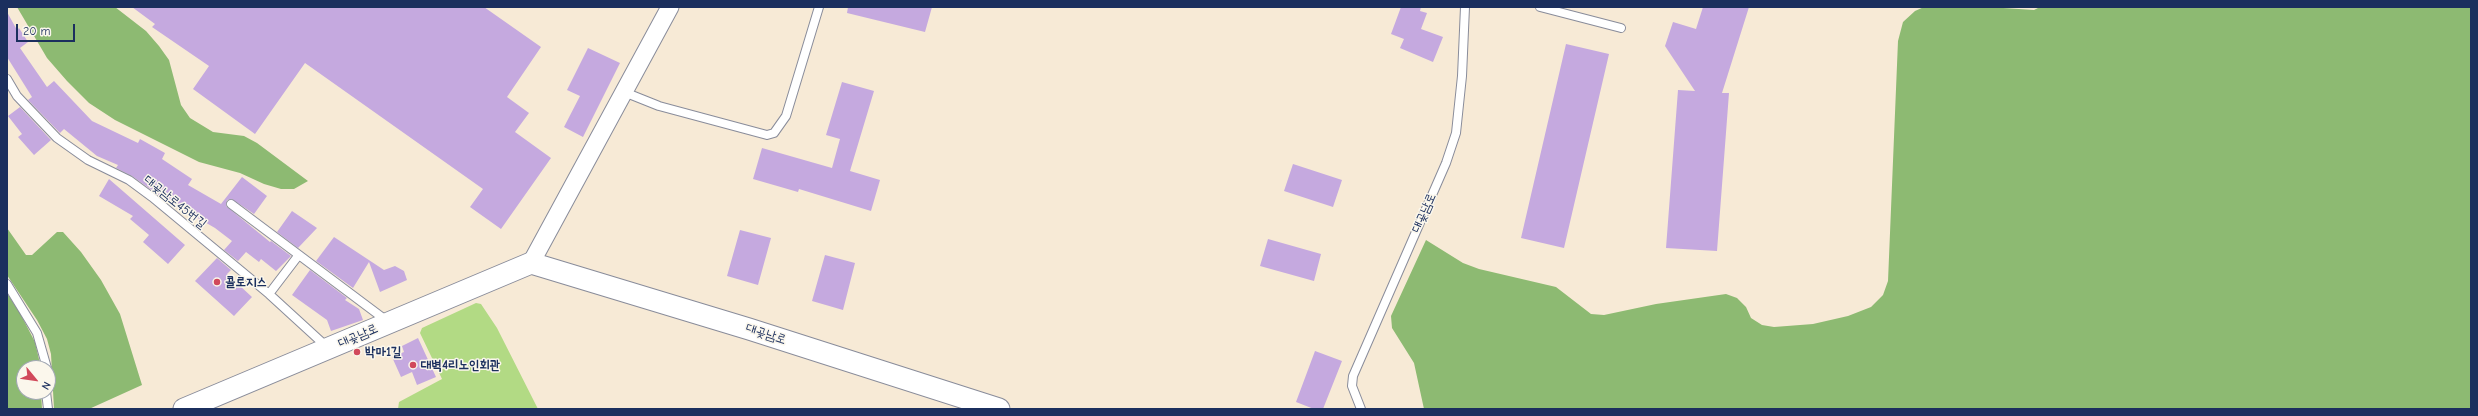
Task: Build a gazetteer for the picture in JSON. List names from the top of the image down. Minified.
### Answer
{"streets":{"street":["대곶남로"],"lane":["대곶남로45번길"]},"crossings":[["대곶남로45번길","대곶남로"]],"places":["콜로지스","박마1길","대벽4리노인회관"],"scale_bar":"20 m","north":"bottom right"}
